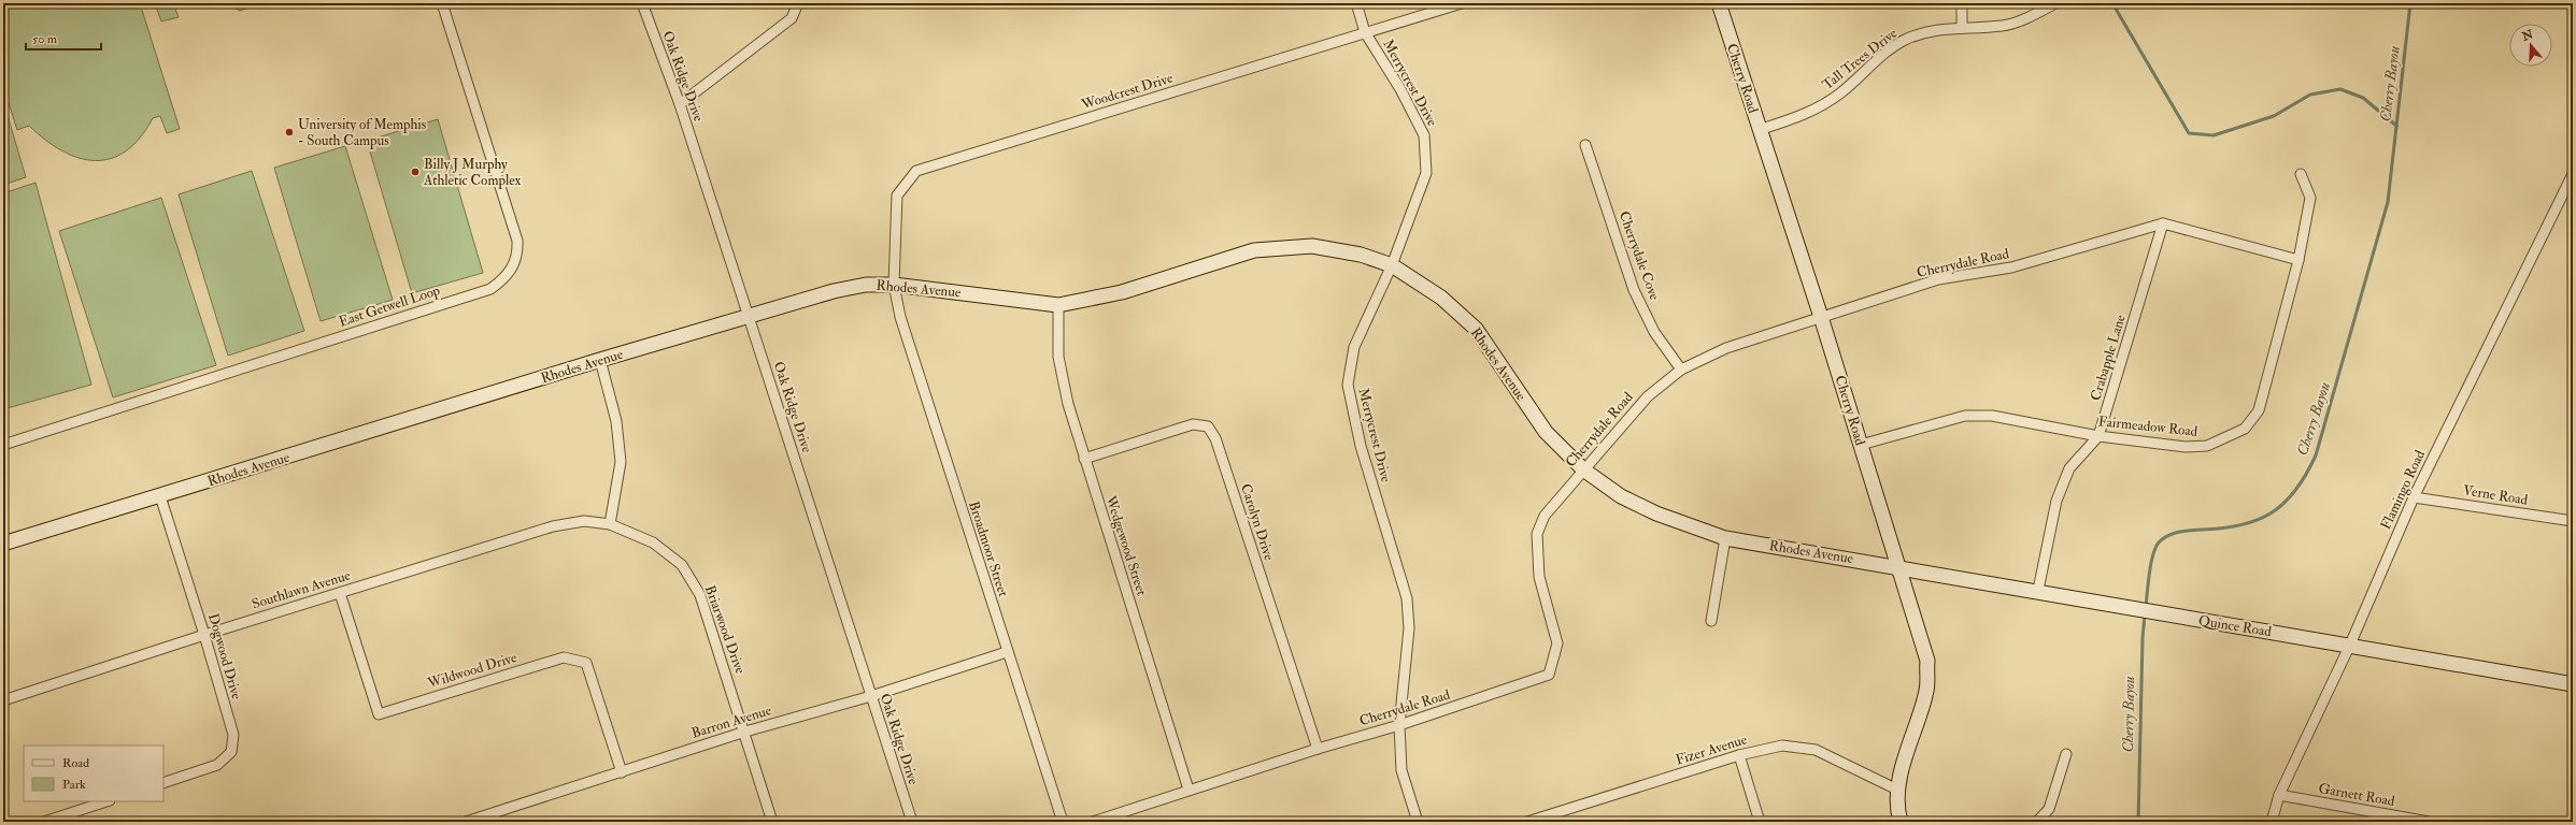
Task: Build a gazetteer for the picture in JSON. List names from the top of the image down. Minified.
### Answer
{"streets":{"main road":["Cherry Road","Rhodes Avenue","Quince Road"],"street":["Tall Trees Drive","Oak Ridge Drive","Merrycrest Drive","Woodcrest Drive","Cherrydale Cove","Cherrydale Road","East Getwell Loop","Crabapple Lane","Fairmeadow Road","Flamingo Road","Verne Road","Carolyn Drive","Wedgewood Street","Broadmoor Street","Southlawn Avenue","Briarwood Drive","Dogwood Drive","Wildwood Drive","Barron Avenue","Fizer Avenue","Garnett Road"]},"crossings":[["Tall Trees Drive","Cherry Road"],["Oak Ridge Drive","Rhodes Avenue"],["Oak Ridge Drive","Barron Avenue"],["Cherry Road","Cherrydale Road"],["Cherry Road","Rhodes Avenue"],["Cherry Road","Fairmeadow Road"],["Cherry Road","Quince Road"],["Cherry Road","Fizer Avenue"],["Merrycrest Drive","Woodcrest Drive"],["Merrycrest Drive","Cherrydale Road"],["Merrycrest Drive","Rhodes Avenue"],["Woodcrest Drive","Rhodes Avenue"],["Woodcrest Drive","Broadmoor Street"],["Cherrydale Cove","Cherrydale Road"],["Cherrydale Road","Rhodes Avenue"],["Cherrydale Road","Crabapple Lane"],["Cherrydale Road","Carolyn Drive"],["Cherrydale Road","Wedgewood Street"],["Rhodes Avenue","Wedgewood Street"],["Rhodes Avenue","Broadmoor Street"],["Rhodes Avenue","Quince Road"],["Rhodes Avenue","Dogwood Drive"],["Crabapple Lane","Fairmeadow Road"],["Crabapple Lane","Quince Road"],["Flamingo Road","Verne Road"],["Flamingo Road","Quince Road"],["Flamingo Road","Garnett Road"],["Carolyn Drive","Wedgewood Street"],["Broadmoor Street","Barron Avenue"],["Southlawn Avenue","Briarwood Drive"],["Southlawn Avenue","Dogwood Drive"],["Southlawn Avenue","Wildwood Drive"],["Briarwood Drive","Barron Avenue"],["Wildwood Drive","Barron Avenue"]],"water":["Cherry Bayou"],"places":["University of Memphis - South Campus","Billy J Murphy Athletic Complex"],"legend":["Road","Park"],"scale_bar":"50 m","north":"top"}
